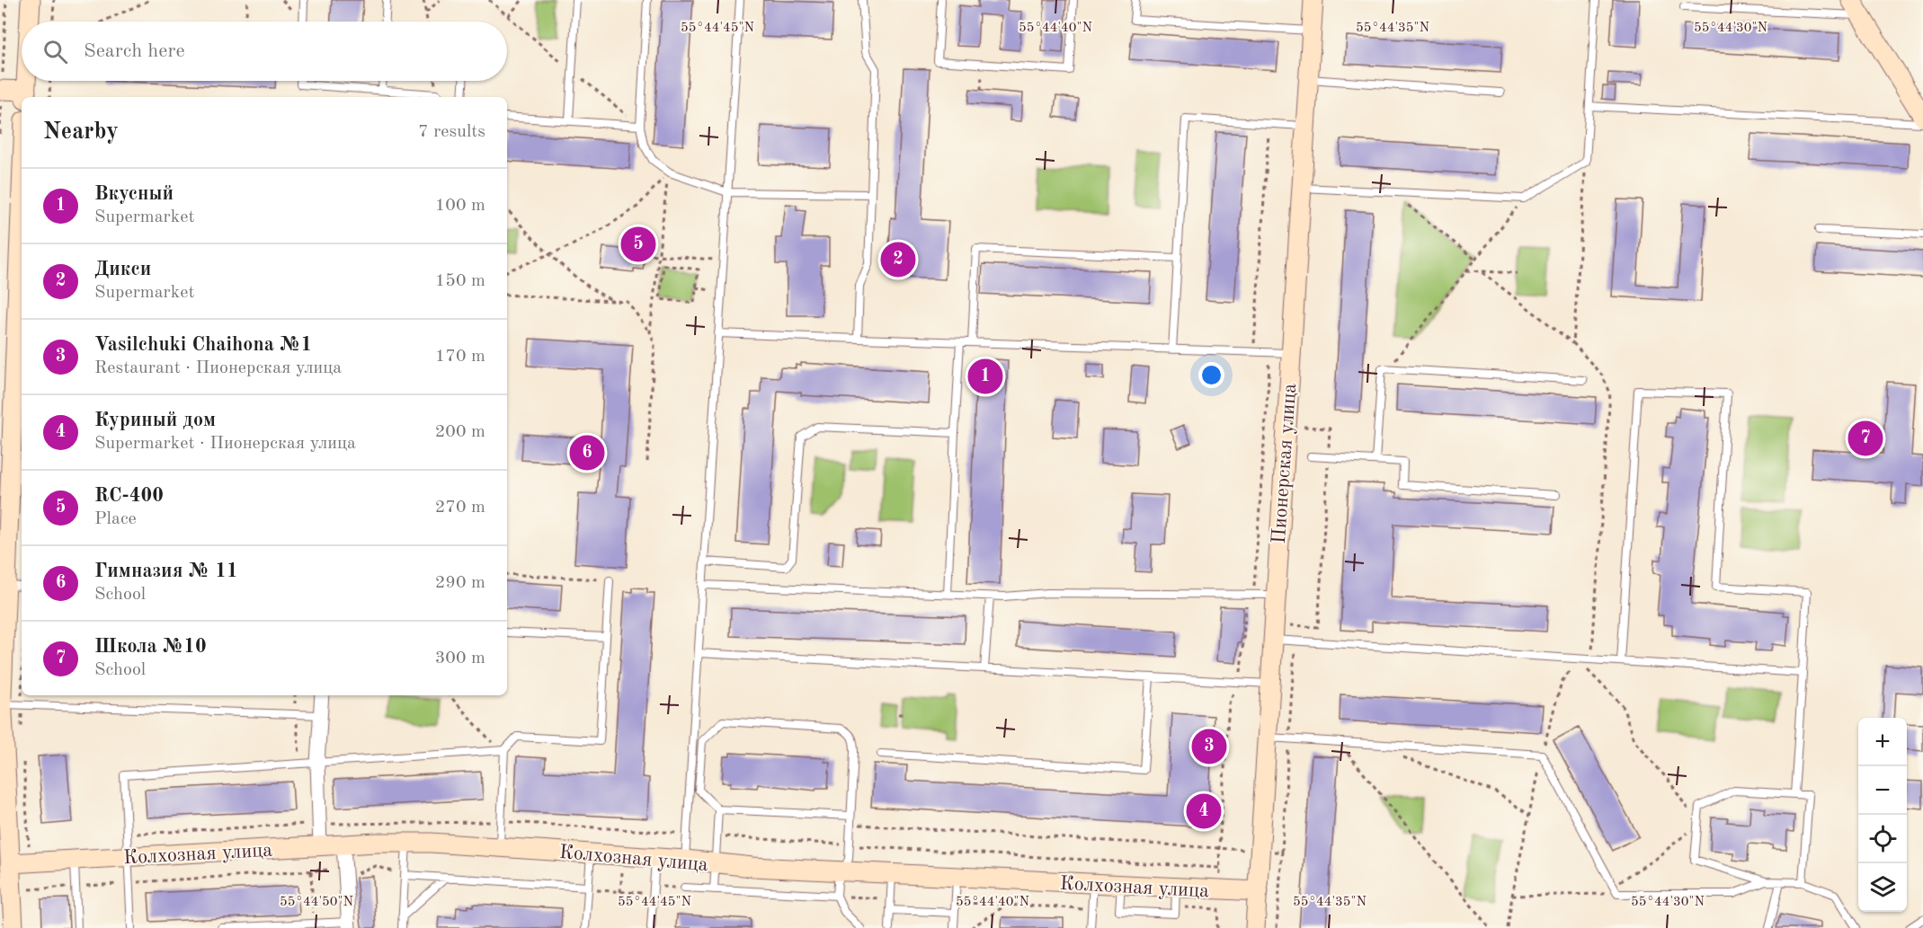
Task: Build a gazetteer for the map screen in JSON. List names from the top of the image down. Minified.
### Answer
{"streets":{"street":["Пионерская улица","Колхозная улица"]},"crossings":[["Пионерская улица","Колхозная улица"]],"page":{"search":"Search here","heading":["Nearby","7 results"],"list":[{"mark":"1","name":"Вкусный","note":"Supermarket","value":"100 m"},{"mark":"2","name":"Дикси","note":"Supermarket","value":"150 m"},{"mark":"3","name":"Vasilchuki Chaihona №1","note":"Restaurant · Пионерская улица","value":"170 m"},{"mark":"4","name":"Куриный дом","note":"Supermarket · Пионерская улица","value":"200 m"},{"mark":"5","name":"RC-400","note":"Place","value":"270 m"},{"mark":"6","name":"Гимназия № 11","note":"School","value":"290 m"},{"mark":"7","name":"Школа №10","note":"School","value":"300 m"}],"pins":["5","2","1","7","6","3","4"],"map_buttons":["+","−"]},"coordinates":["55°44'45\"N","55°44'40\"N","55°44'35\"N","55°44'30\"N","55°44'50\"N"]}
